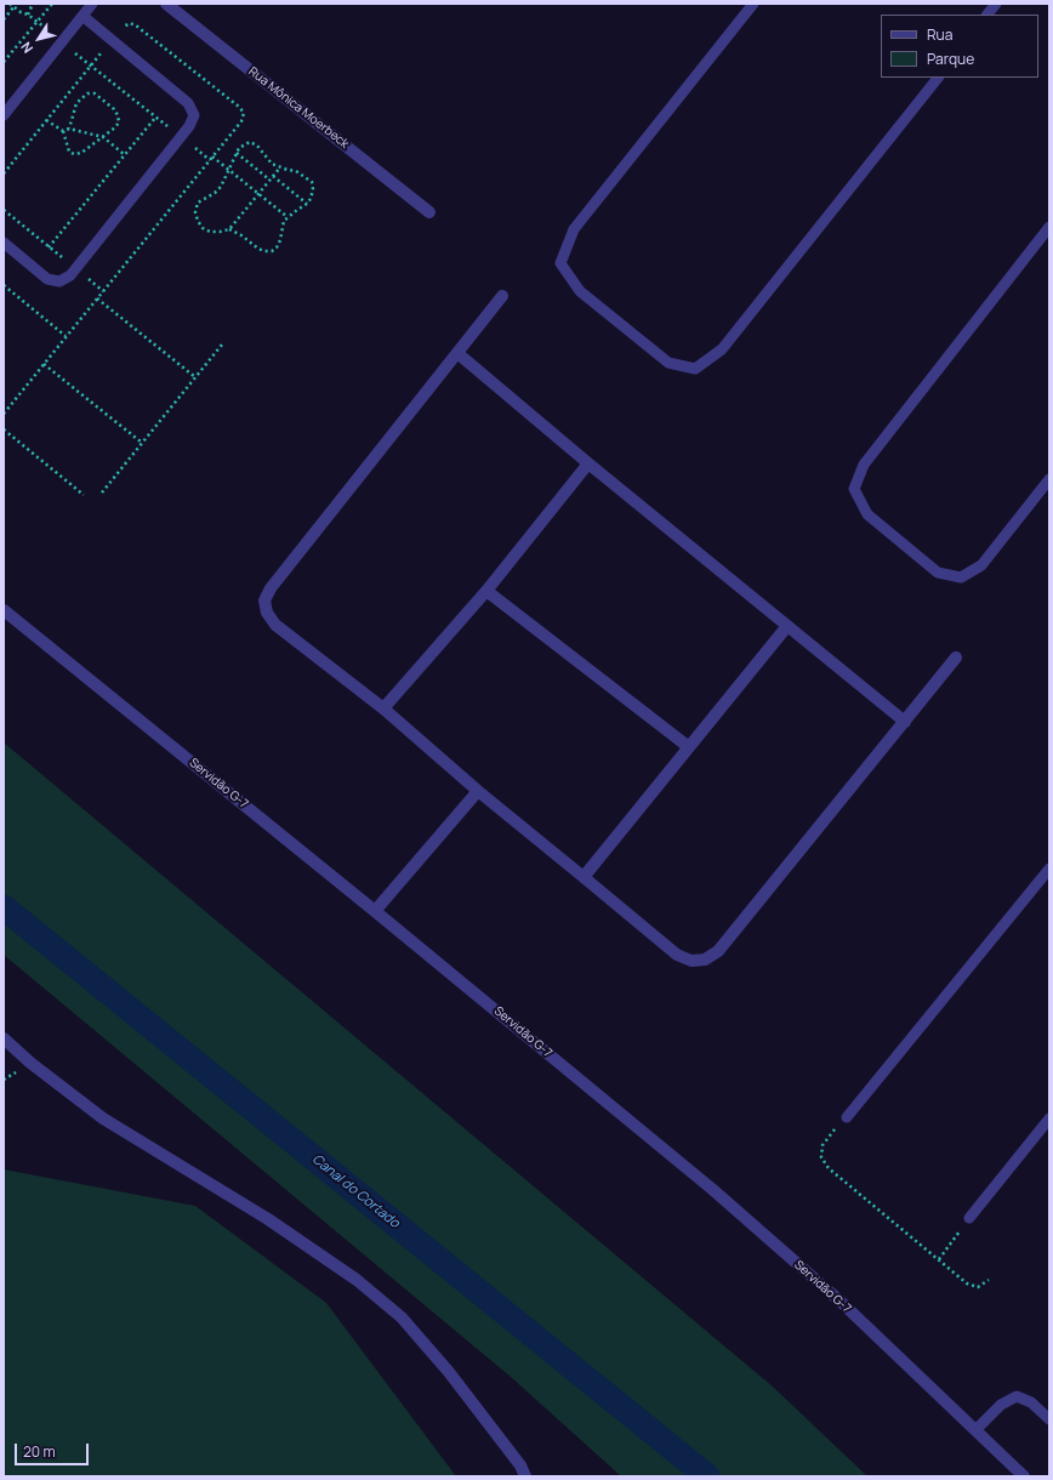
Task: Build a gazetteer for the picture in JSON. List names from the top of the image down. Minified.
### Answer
{"streets":{"street":["Rua Mônica Moerbeck","Servidão G-7"]},"water":["Canal do Cortado"],"legend":["Rua","Parque"],"scale_bar":"20 m","north":"bottom left"}
